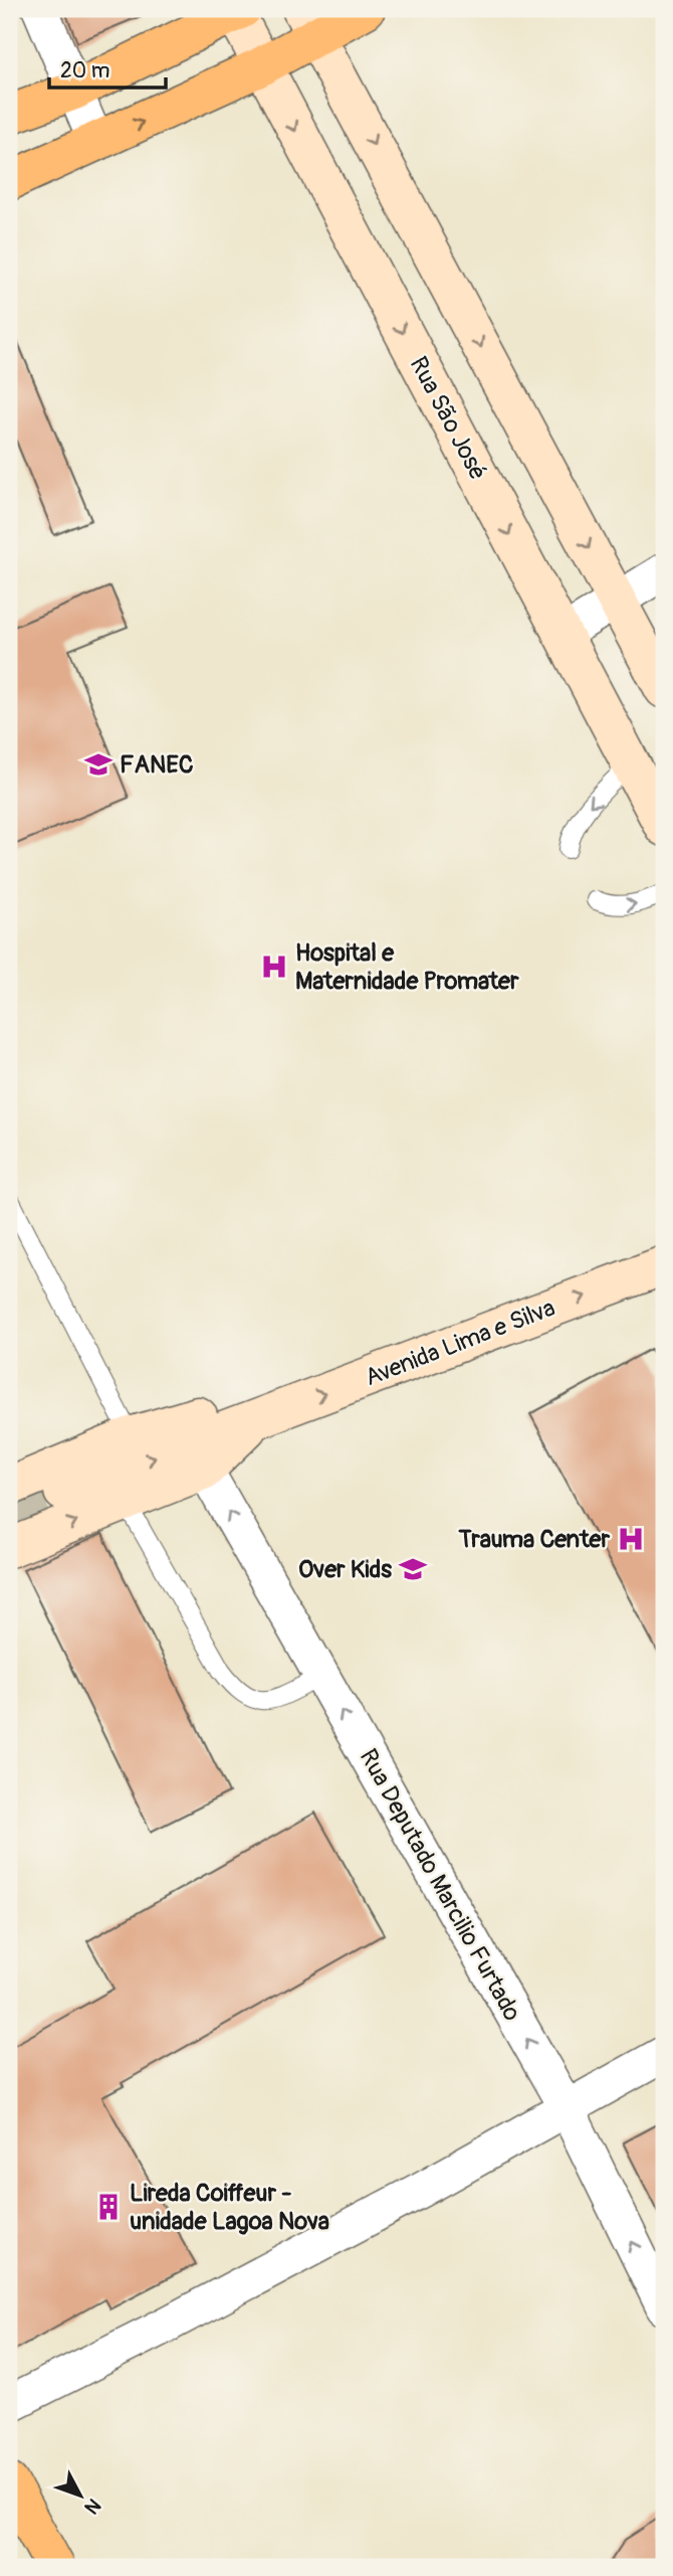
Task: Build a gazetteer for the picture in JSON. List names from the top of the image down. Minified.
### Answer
{"streets":{"main road":["Rua São José","Avenida Lima e Silva"],"street":["Rua Deputado Marcilio Furtado"]},"crossings":[["Avenida Lima e Silva","Rua Deputado Marcilio Furtado"]],"one_way":["Avenida Lima e Silva","Rua Deputado Marcilio Furtado"],"places":{"school or university":["FANEC","Over Kids"],"hospital":["Hospital e Maternidade Promater","Trauma Center"],"building":["Lireda Coiffeur - unidade Lagoa Nova"]},"scale_bar":"20 m","north":"bottom right"}
